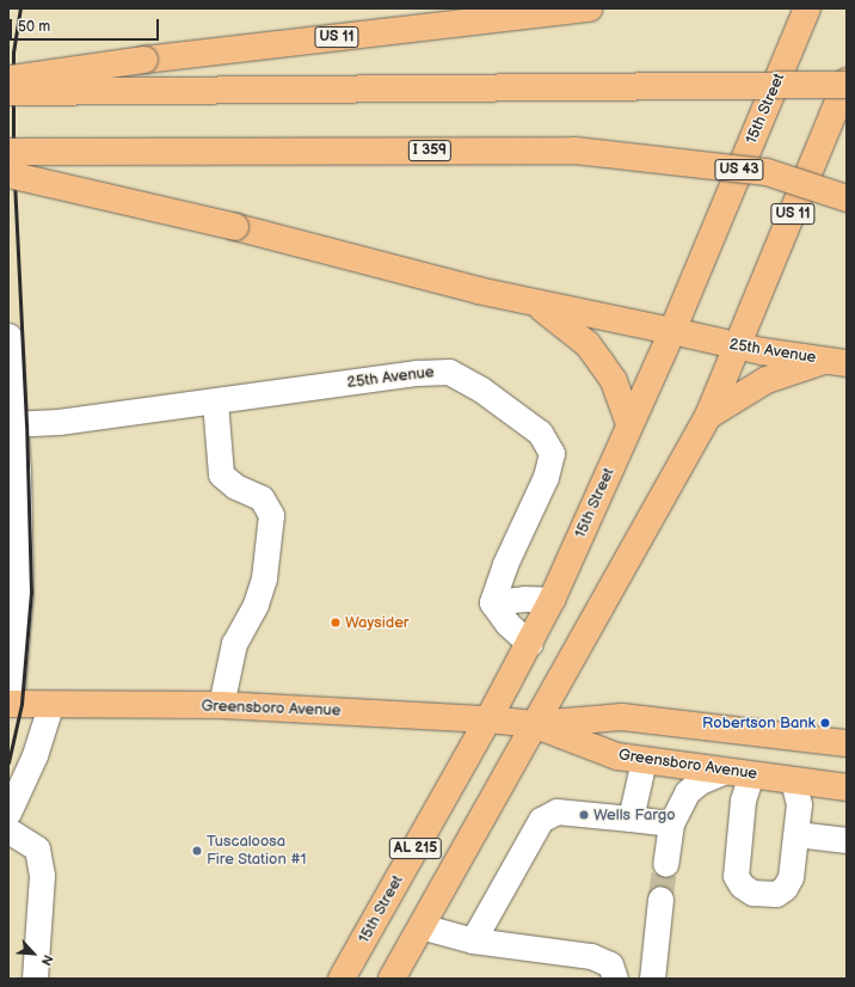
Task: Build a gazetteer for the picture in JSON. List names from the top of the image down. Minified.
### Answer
{"streets":{"main road":["US 11","15th Street","I 359","US 43","25th Avenue","Greensboro Avenue","AL 215"]},"crossings":[["US 11","25th Avenue"],["15th Street","25th Avenue"],["15th Street","Greensboro Avenue"],["Greensboro Avenue","AL 215"]],"places":["Waysider","Robertson Bank","Wells Fargo","Tuscaloosa Fire Station #1"],"scale_bar":"50 m","north":"bottom right"}
